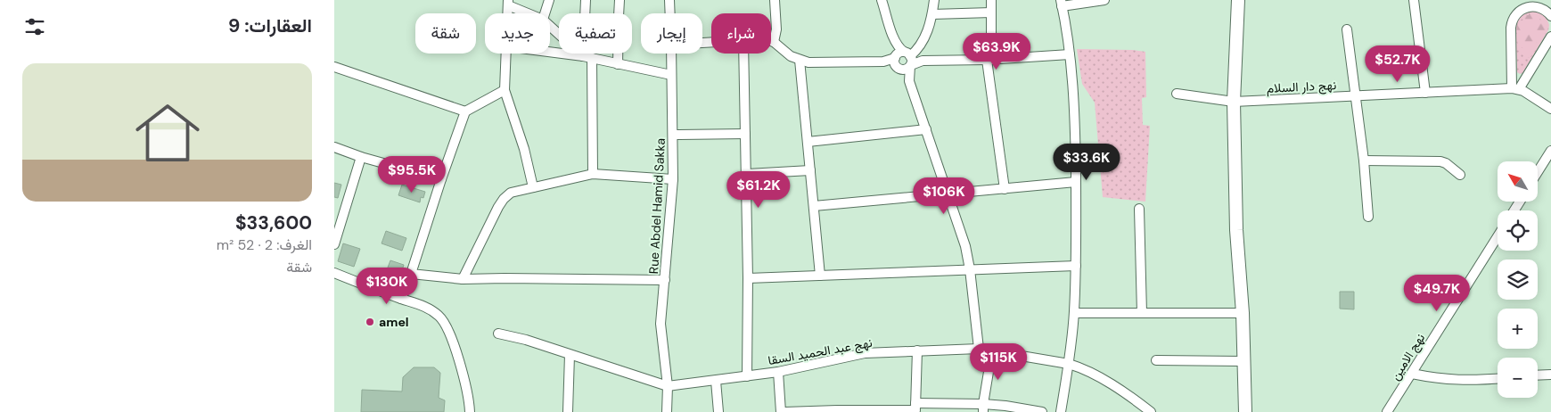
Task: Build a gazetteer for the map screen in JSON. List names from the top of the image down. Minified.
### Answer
{"streets":{"street":["نهج دار السلام","Rue Abdel Hamid Sakka","نهج عبد الحميد السقا","نهج الامين"]},"crossings":[["Rue Abdel Hamid Sakka","نهج عبد الحميد السقا"]],"places":["amel"],"north":"top left","page":{"heading":"العقارات: 9","chip":["شراء","إيجار","تصفية","جديد","شقة"],"price":["$63.9K","$52.7K","$33.6K","$95.5K","$61.2K","$106K","$130K","$49.7K","$115K"],"list":[{"name":"$33,600","note":"الغرف: 2 · 52 m² · شقة"}],"map_buttons":["+","−"]}}
